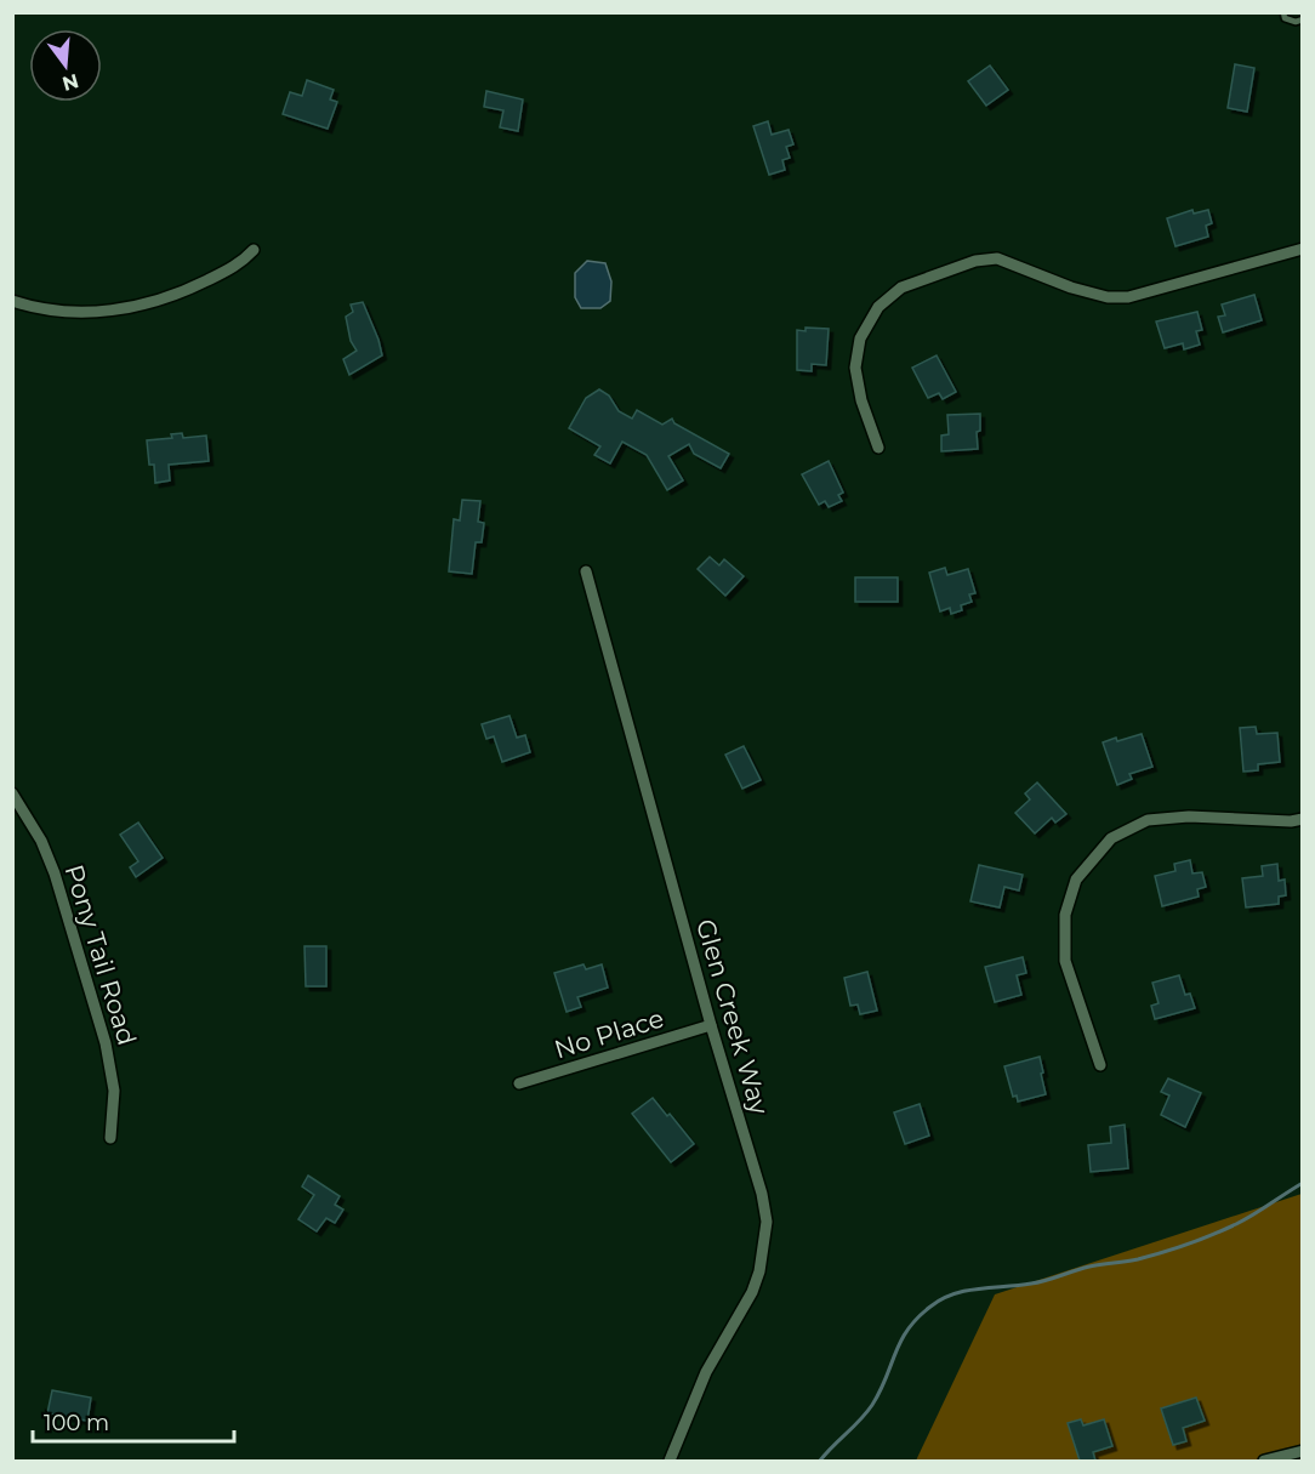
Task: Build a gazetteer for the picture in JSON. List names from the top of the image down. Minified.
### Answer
{"streets":{"street":["Pony Tail Road","Glen Creek Way","No Place"]},"crossings":[["Glen Creek Way","No Place"]],"scale_bar":"100 m","north":"bottom"}
